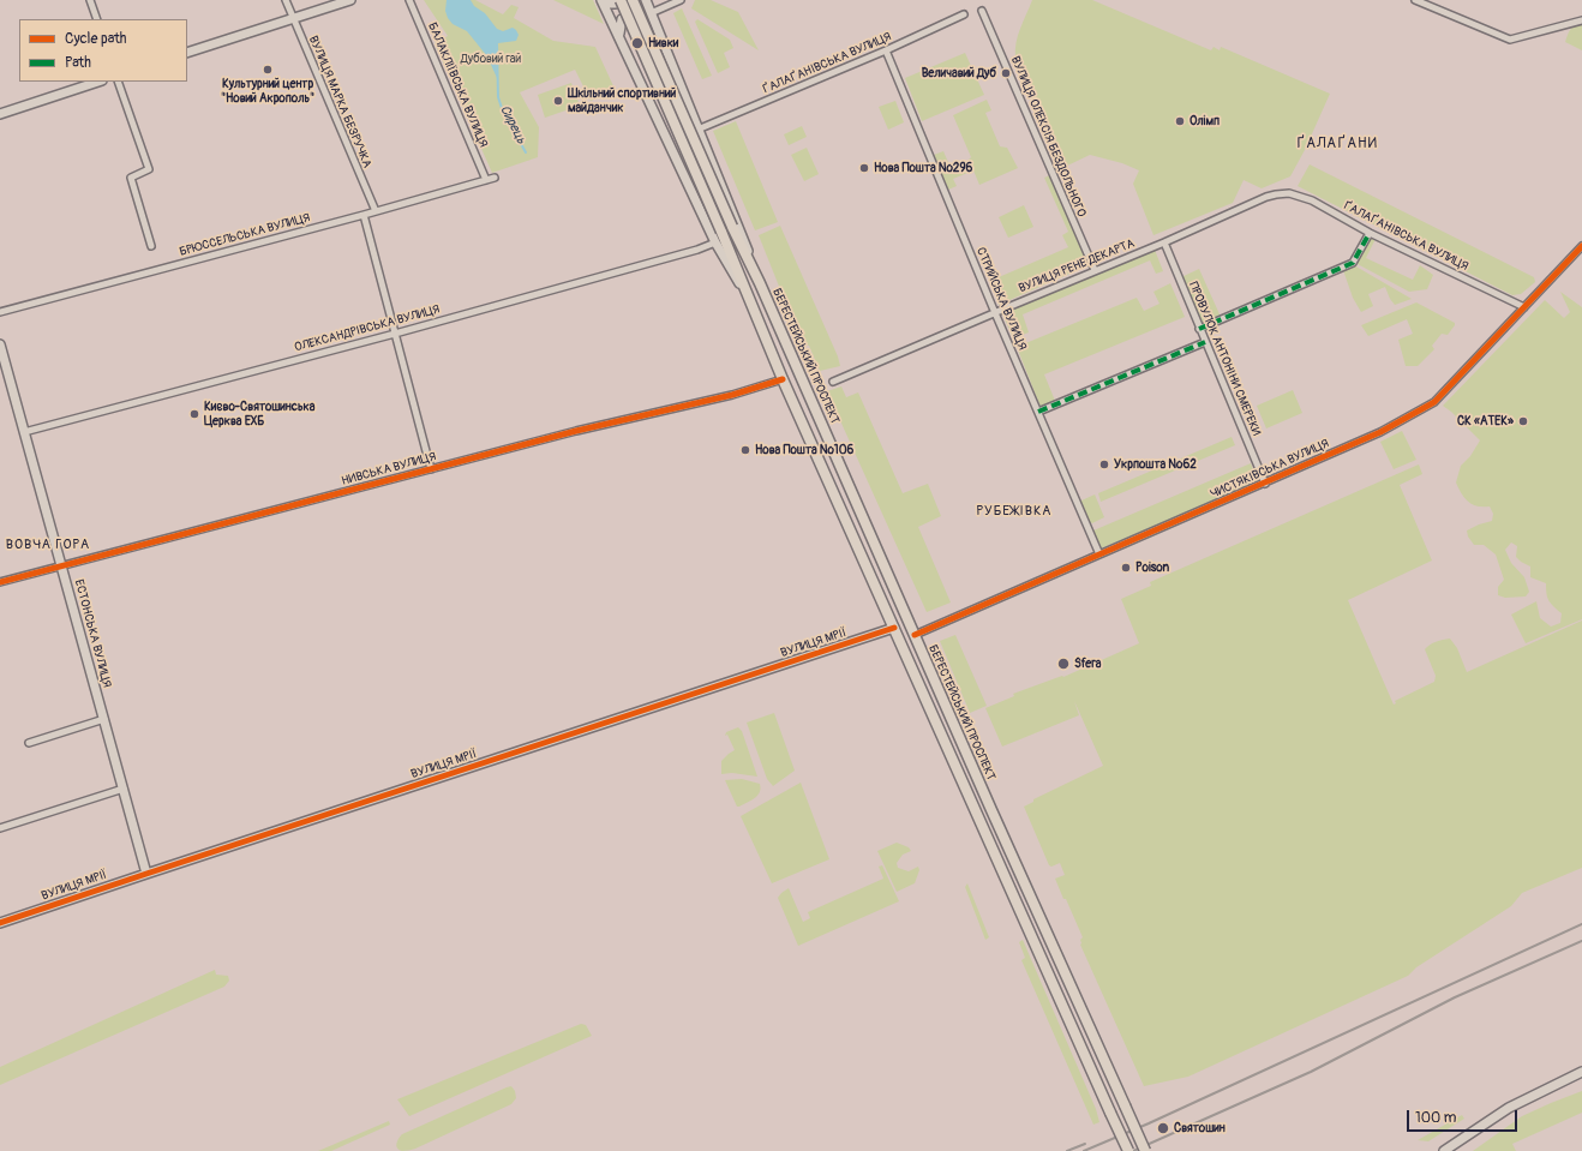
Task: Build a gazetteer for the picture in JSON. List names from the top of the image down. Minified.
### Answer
{"streets":{"main road":["БЕРЕСТЕЙСЬКИЙ ПРОСПЕКТ"],"street":["ҐАЛАҐАНІВСЬКА ВУЛИЦЯ","БАЛАКЛІЇВСЬКА ВУЛИЦЯ","ВУЛИЦЯ МАРКА БЕЗРУЧКА","ВУЛИЦЯ ОЛЕКСІЯ БЕЗДОЛЬНОГО","БРЮССЕЛЬСЬКА ВУЛИЦЯ","ВУЛИЦЯ РЕНЕ ДЕКАРТА","СТРИЙСЬКА ВУЛИЦЯ","ОЛЕКСАНДРІВСЬКА ВУЛИЦЯ","ПРОВУЛОК АНТОНІНИ СМЕРЕКИ","НИВСЬКА ВУЛИЦЯ","ЧИСТЯКІВСЬКА ВУЛИЦЯ","ЕСТОНСЬКА ВУЛИЦЯ","ВУЛИЦЯ МРІЇ"]},"crossings":[["ҐАЛАҐАНІВСЬКА ВУЛИЦЯ","ВУЛИЦЯ РЕНЕ ДЕКАРТА"],["ҐАЛАҐАНІВСЬКА ВУЛИЦЯ","СТРИЙСЬКА ВУЛИЦЯ"],["ҐАЛАҐАНІВСЬКА ВУЛИЦЯ","БЕРЕСТЕЙСЬКИЙ ПРОСПЕКТ"],["ҐАЛАҐАНІВСЬКА ВУЛИЦЯ","ЧИСТЯКІВСЬКА ВУЛИЦЯ"],["БАЛАКЛІЇВСЬКА ВУЛИЦЯ","БРЮССЕЛЬСЬКА ВУЛИЦЯ"],["ВУЛИЦЯ МАРКА БЕЗРУЧКА","БРЮССЕЛЬСЬКА ВУЛИЦЯ"],["ВУЛИЦЯ ОЛЕКСІЯ БЕЗДОЛЬНОГО","ВУЛИЦЯ РЕНЕ ДЕКАРТА"],["ВУЛИЦЯ РЕНЕ ДЕКАРТА","СТРИЙСЬКА ВУЛИЦЯ"],["ВУЛИЦЯ РЕНЕ ДЕКАРТА","ПРОВУЛОК АНТОНІНИ СМЕРЕКИ"],["СТРИЙСЬКА ВУЛИЦЯ","ЧИСТЯКІВСЬКА ВУЛИЦЯ"],["ОЛЕКСАНДРІВСЬКА ВУЛИЦЯ","ЕСТОНСЬКА ВУЛИЦЯ"],["БЕРЕСТЕЙСЬКИЙ ПРОСПЕКТ","ЧИСТЯКІВСЬКА ВУЛИЦЯ"],["ПРОВУЛОК АНТОНІНИ СМЕРЕКИ","ЧИСТЯКІВСЬКА ВУЛИЦЯ"],["НИВСЬКА ВУЛИЦЯ","ЕСТОНСЬКА ВУЛИЦЯ"],["ЕСТОНСЬКА ВУЛИЦЯ","ВУЛИЦЯ МРІЇ"]],"districts":["ҐАЛАҐАНИ","РУБЕЖІВКА","ВОВЧА ГОРА"],"water":["Сирець"],"parks":["Дубовий гай"],"places":["Нивки","Культурний центр \"Новий Акрополь\"","Величавий Дуб","Шкільний спортивний майданчик","Олімп","Нова Пошта №296","Києво-Святошинська Церква ЕХБ","СК «АТЕК»","Нова Пошта №106","Укрпошта №62","Poison","Sfera","Святошин"],"legend":["Cycle path","Path"],"scale_bar":"100 m"}
